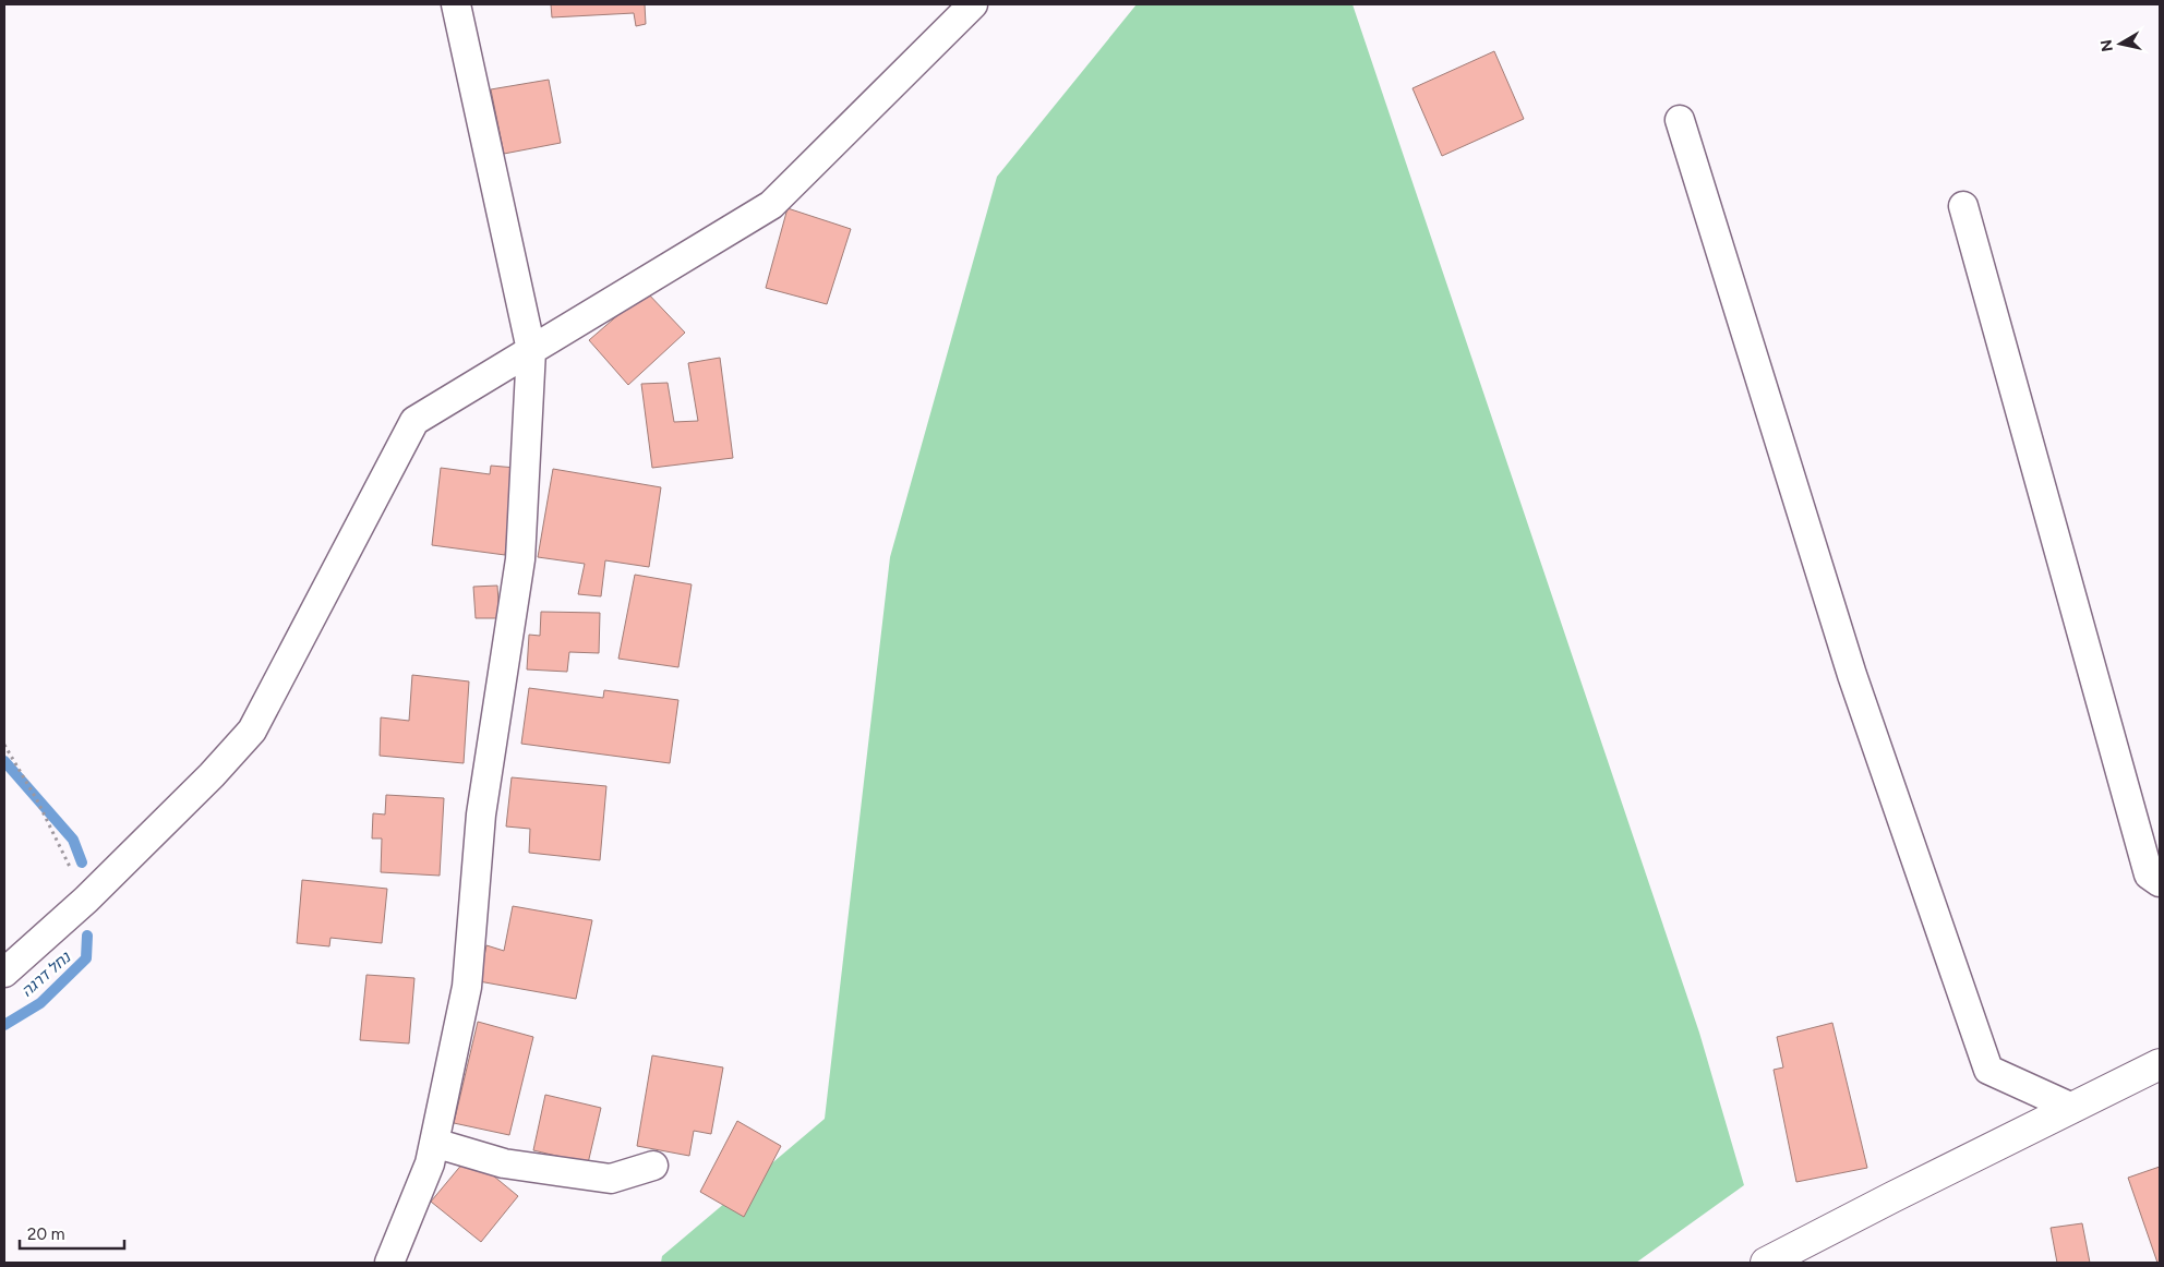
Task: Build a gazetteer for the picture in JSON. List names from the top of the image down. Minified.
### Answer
{"water":["נחל דרגה"],"scale_bar":"20 m","north":"left"}
